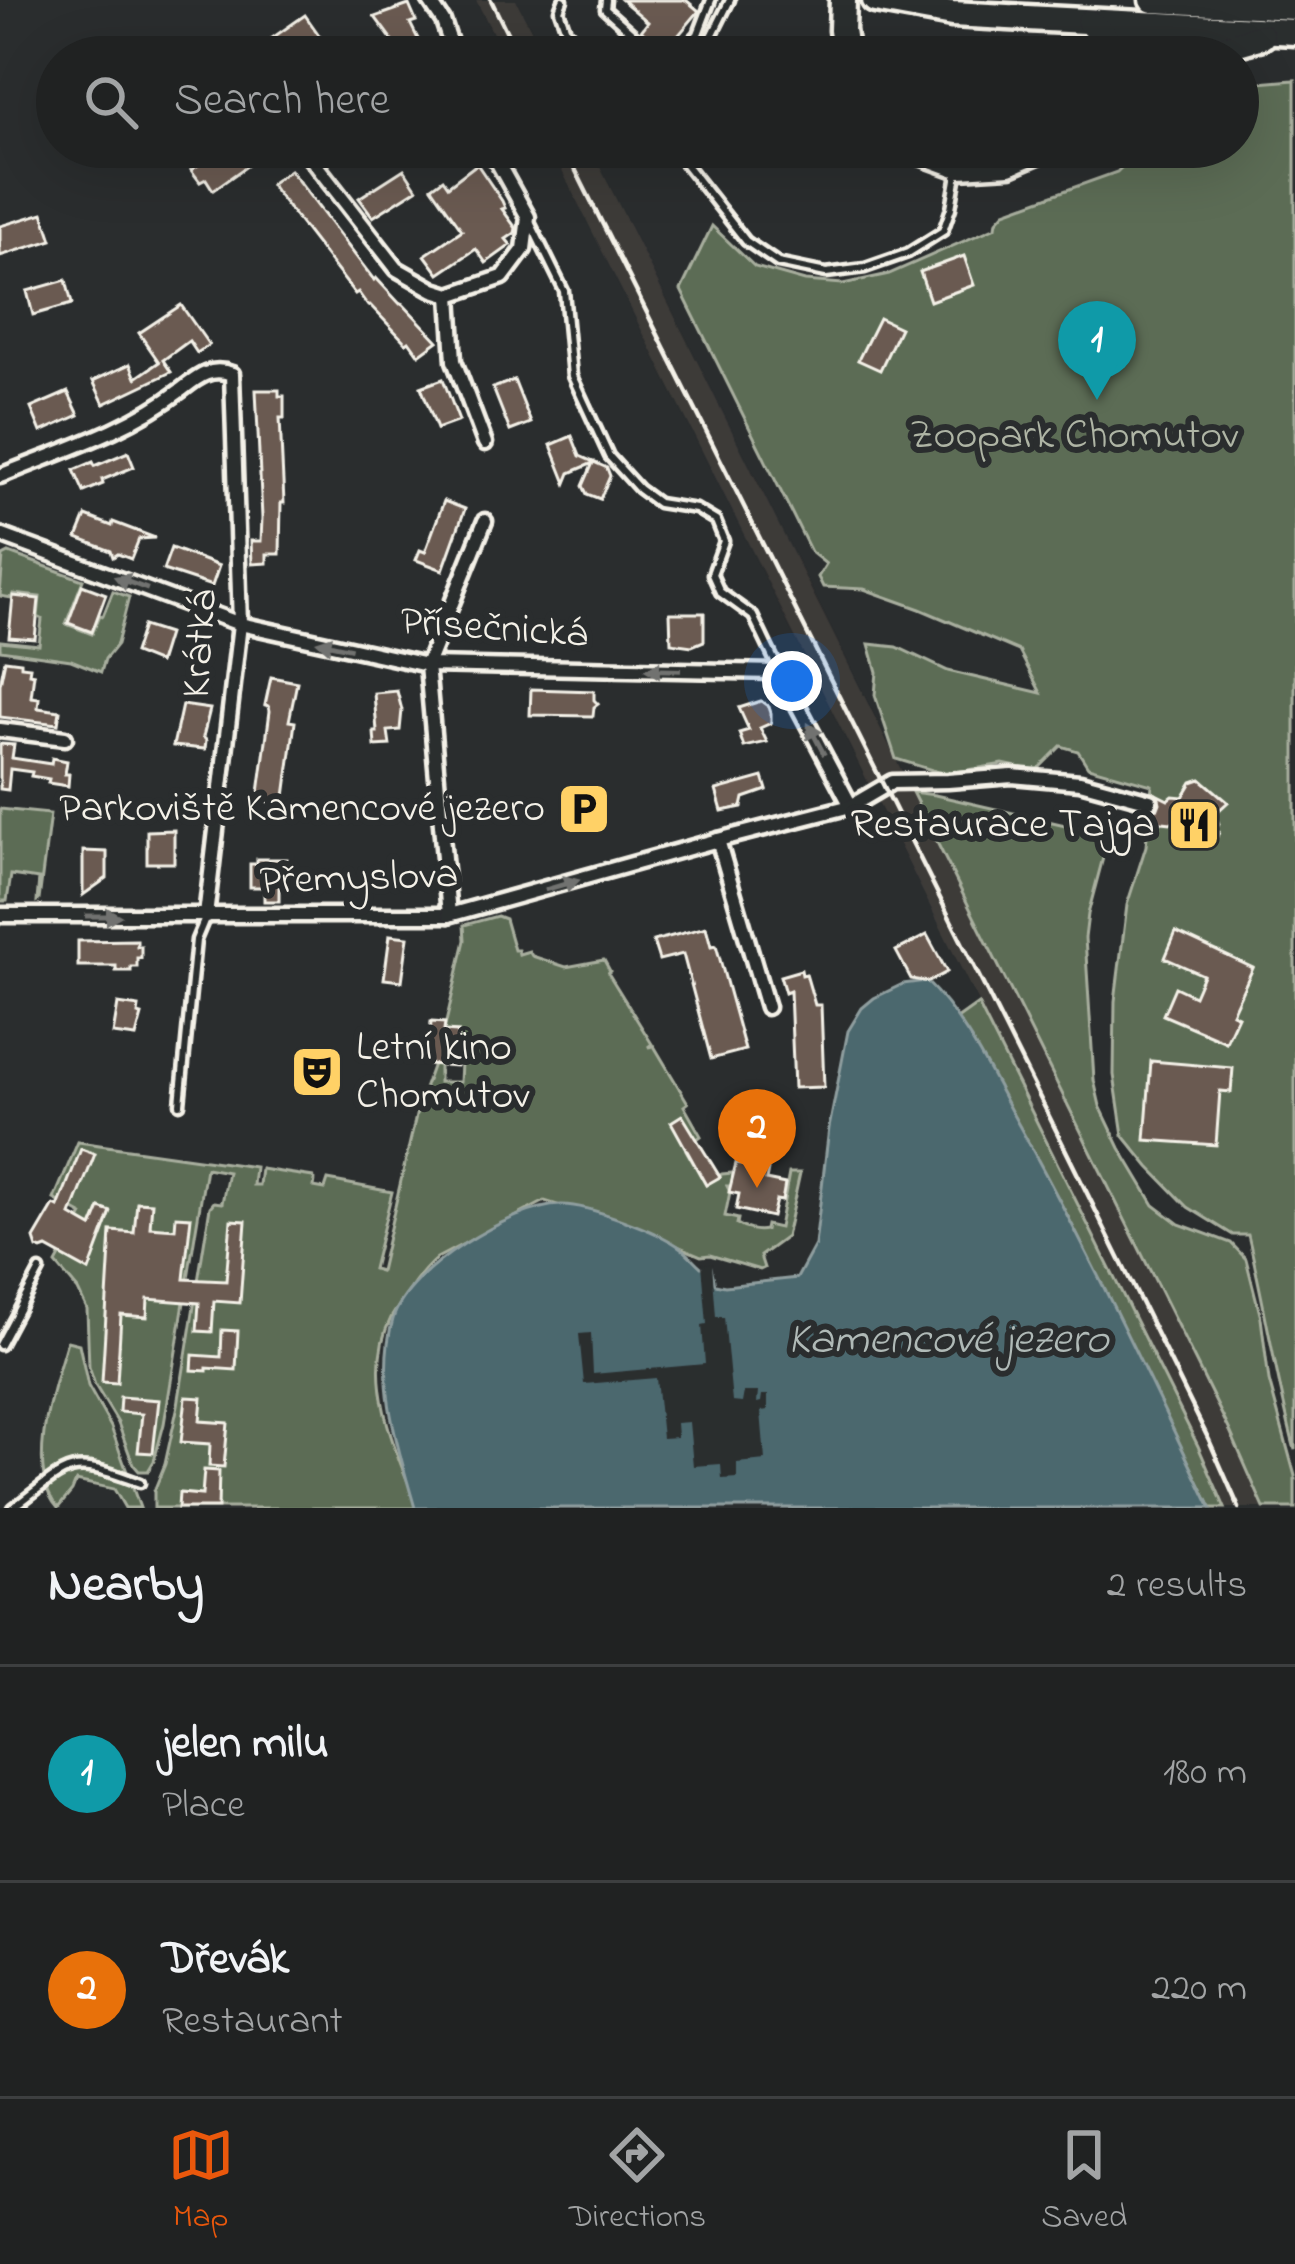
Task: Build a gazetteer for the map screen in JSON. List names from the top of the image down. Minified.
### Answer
{"streets":{"street":["Přísečnická","Krátká","Přemyslova"]},"crossings":[["Přísečnická","Krátká"],["Krátká","Přemyslova"]],"one_way":["Přísečnická","Přemyslova"],"water":["Kamencové jezero"],"parks":["Zoopark Chomutov"],"places":{"parking":["Parkoviště Kamencové jezero"],"restaurant":["Restaurace Tajga"],"theatre":["Letní kino Chomutov"]},"page":{"search":"Search here","pins":["1","2"],"heading":["Nearby","2 results"],"list":[{"mark":"1","name":"jelen milu","note":"Place","value":"180 m"},{"mark":"2","name":"Dřevák","note":"Restaurant","value":"220 m"}],"nav":["Map","Directions","Saved"]}}
